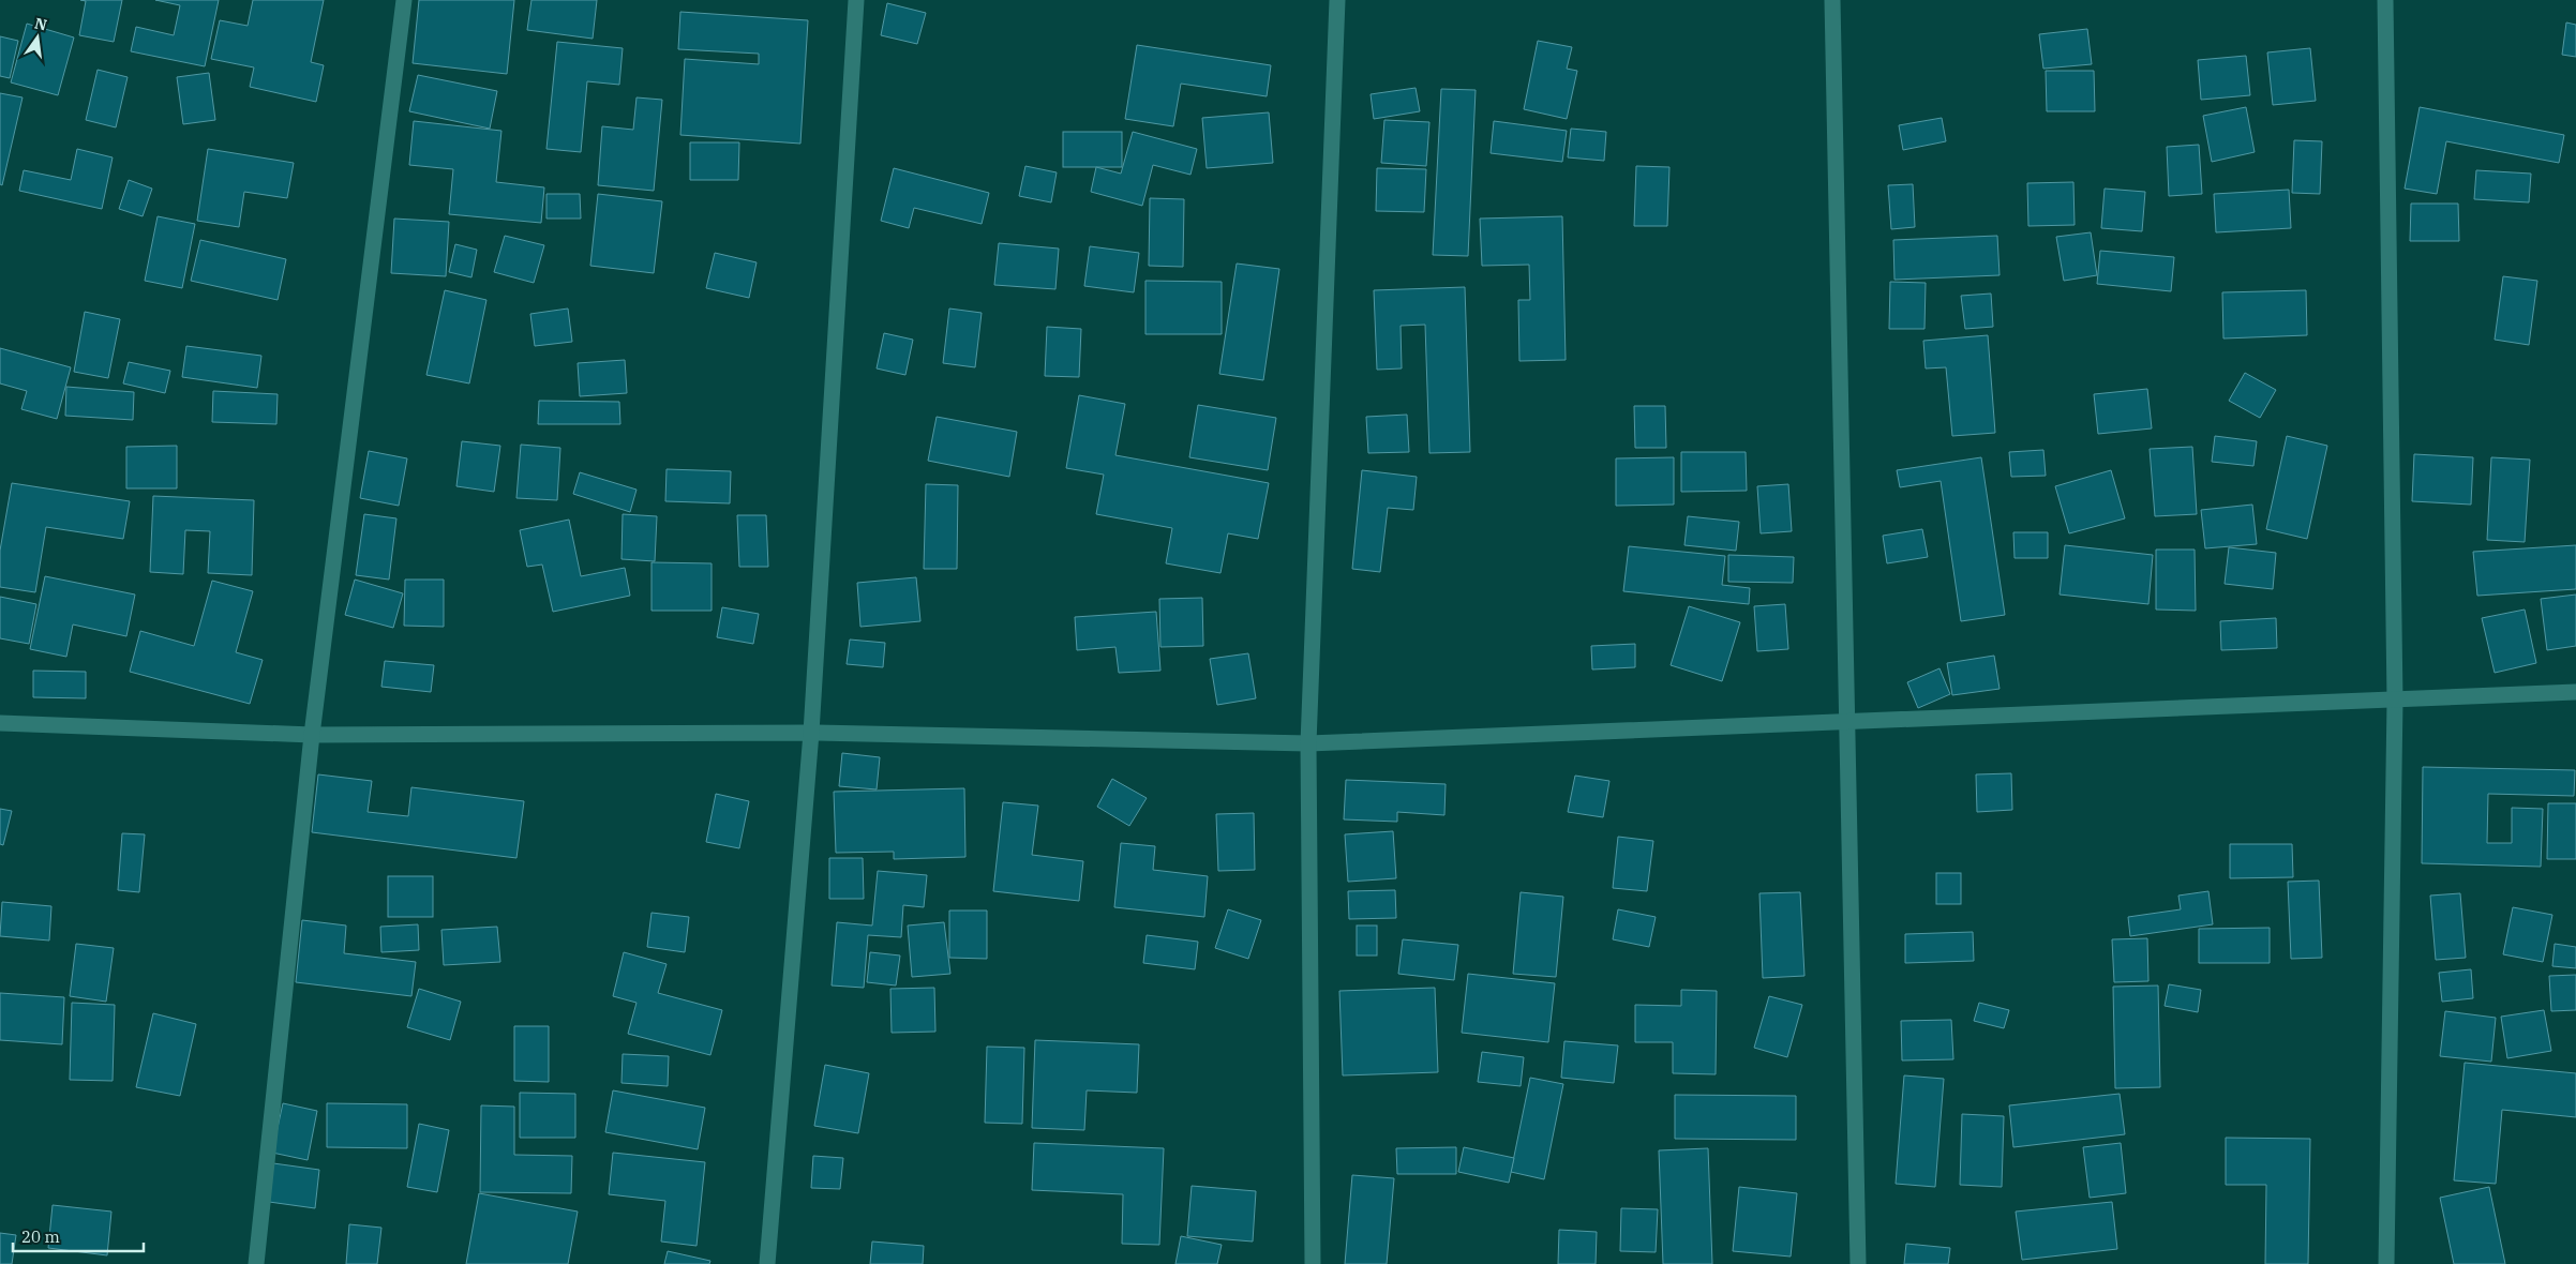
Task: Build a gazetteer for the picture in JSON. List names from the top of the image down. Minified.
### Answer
{"scale_bar":"20 m","north":"top"}
